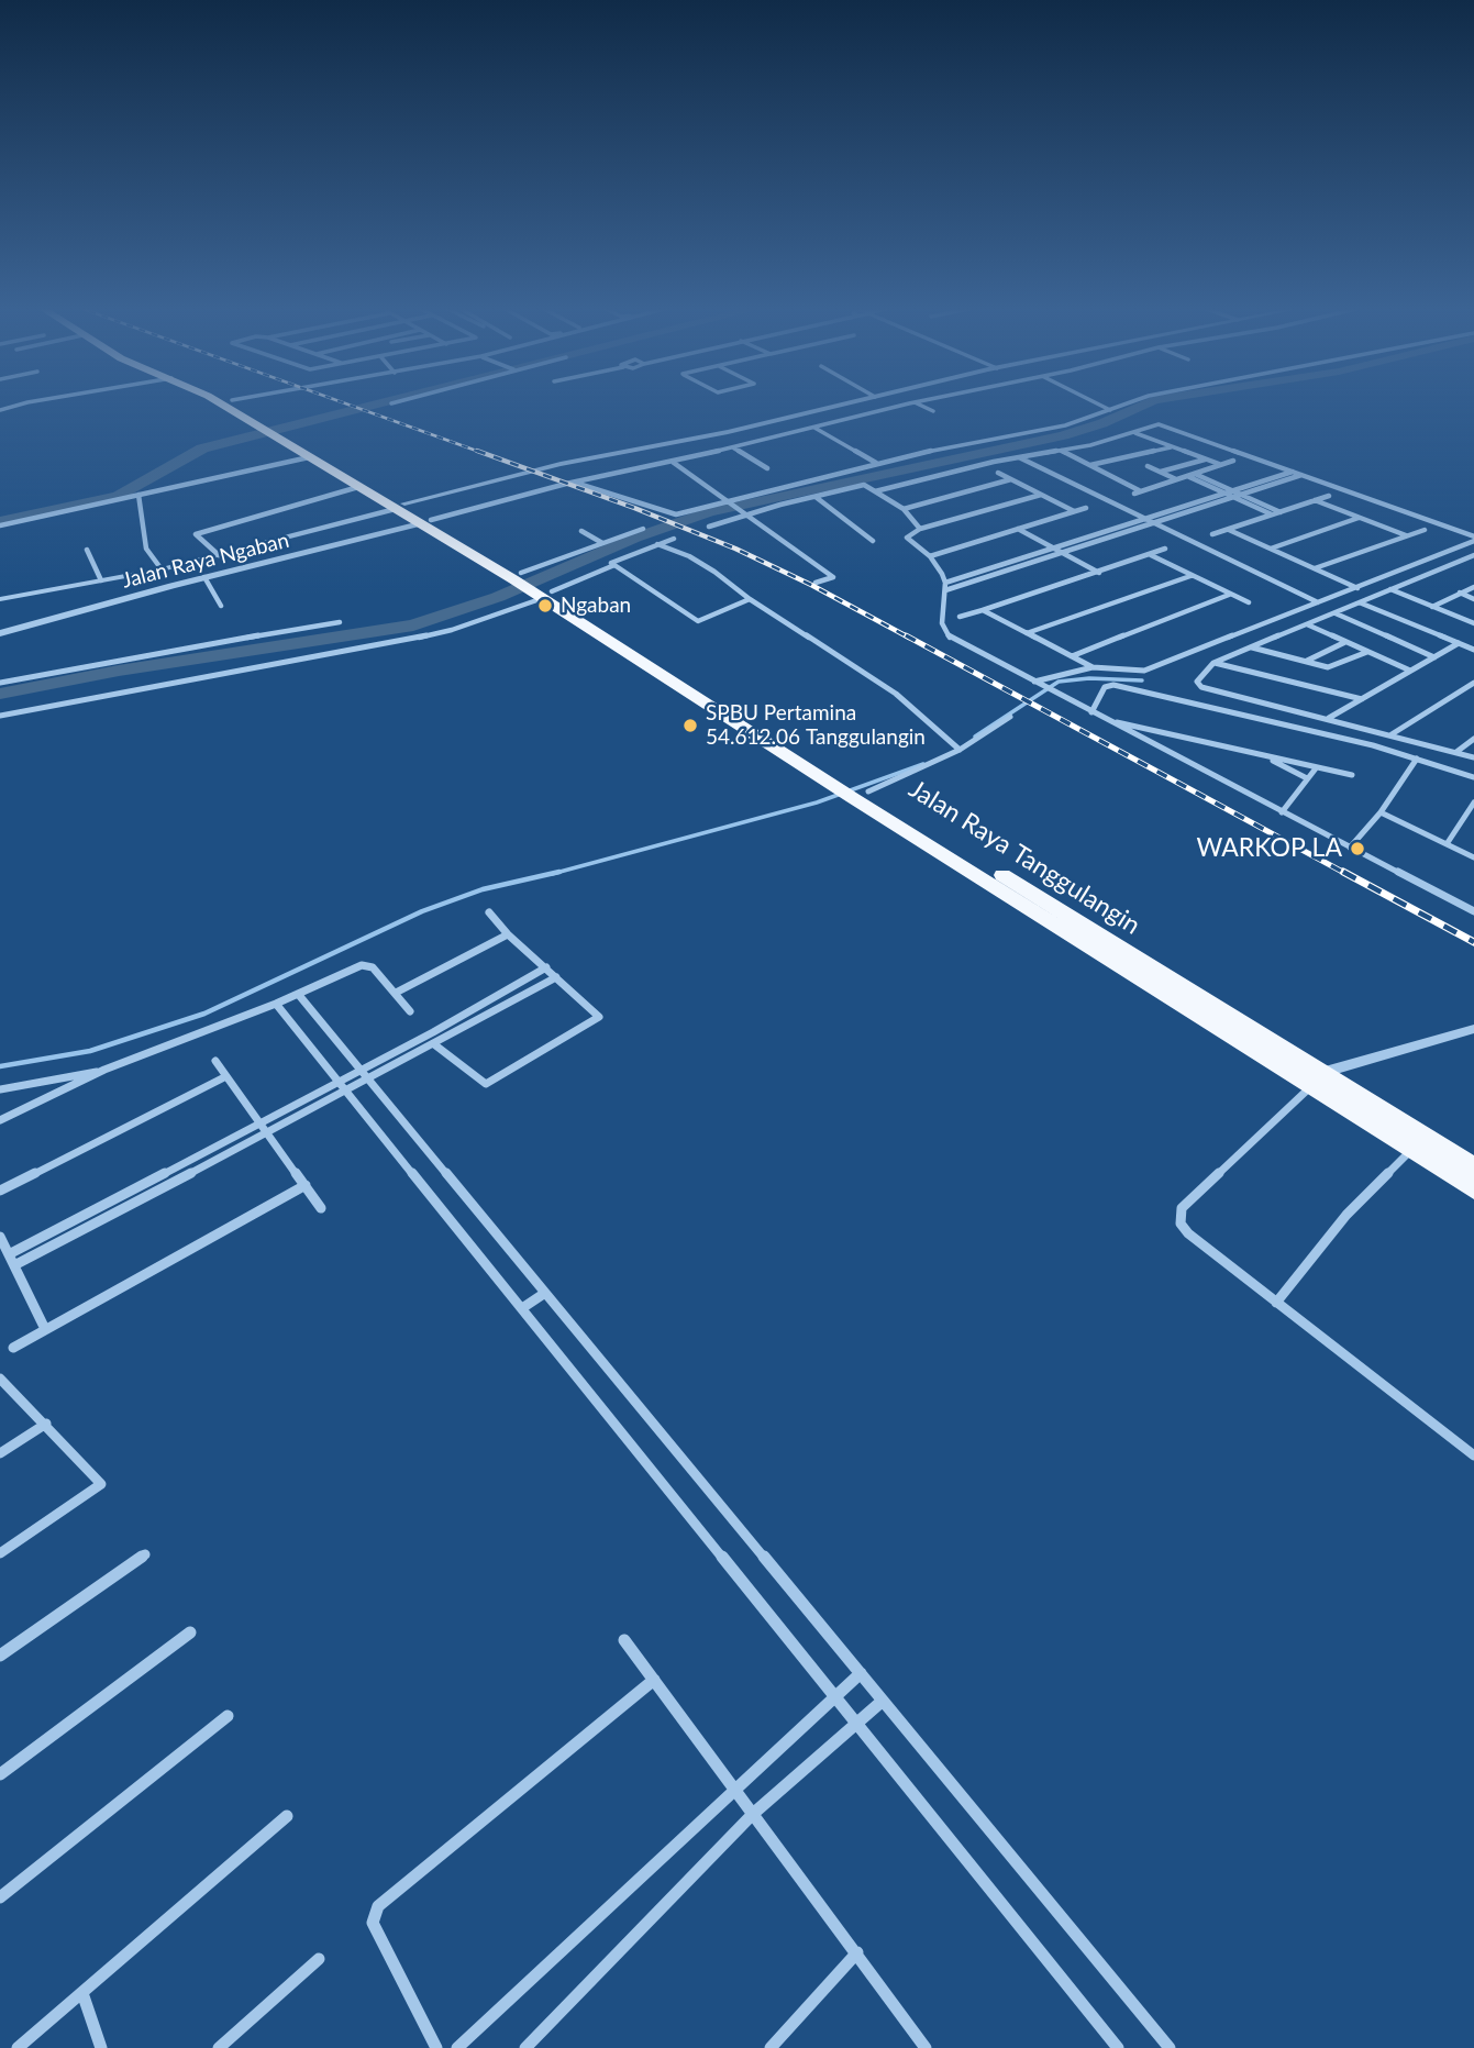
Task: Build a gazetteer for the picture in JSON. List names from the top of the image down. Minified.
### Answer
{"streets":{"highway":["Jalan Raya Tanggulangin"],"street":["Jalan Raya Ngaban"]},"places":["Ngaban","SPBU Pertamina 54.612.06 Tanggulangin","WARKOP LA"]}
